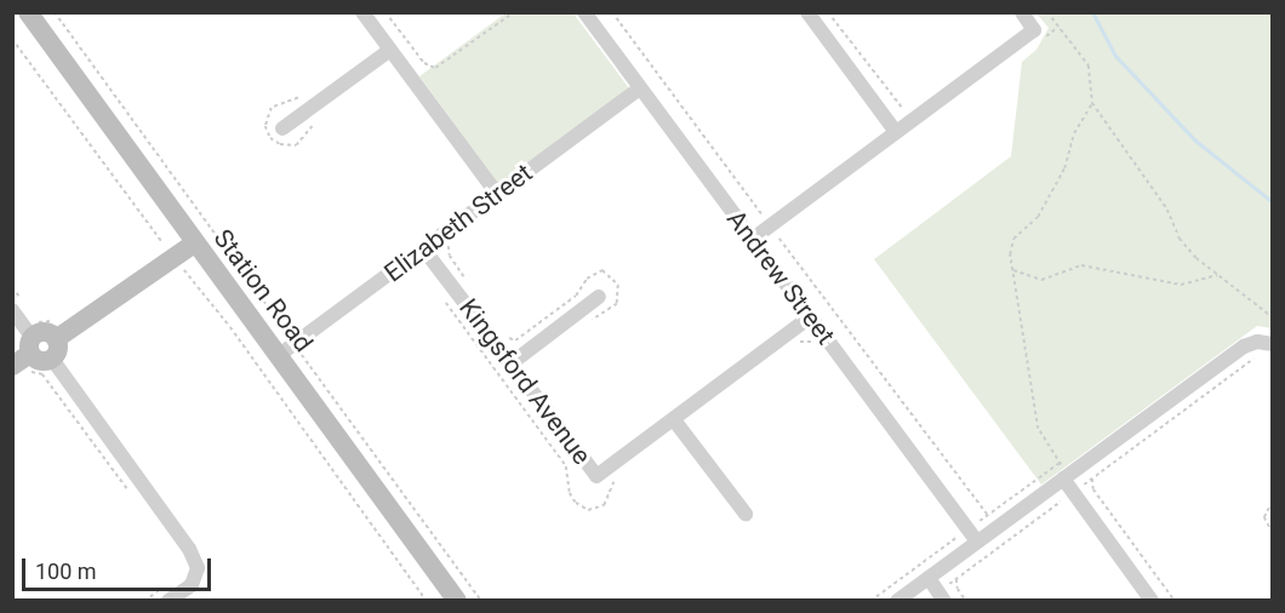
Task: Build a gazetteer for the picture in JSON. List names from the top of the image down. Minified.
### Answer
{"streets":{"street":["Elizabeth Street","Andrew Street","Station Road","Kingsford Avenue"]},"crossings":[["Elizabeth Street","Andrew Street"],["Elizabeth Street","Station Road"],["Elizabeth Street","Kingsford Avenue"],["Andrew Street","Kingsford Avenue"]],"scale_bar":"100 m"}
